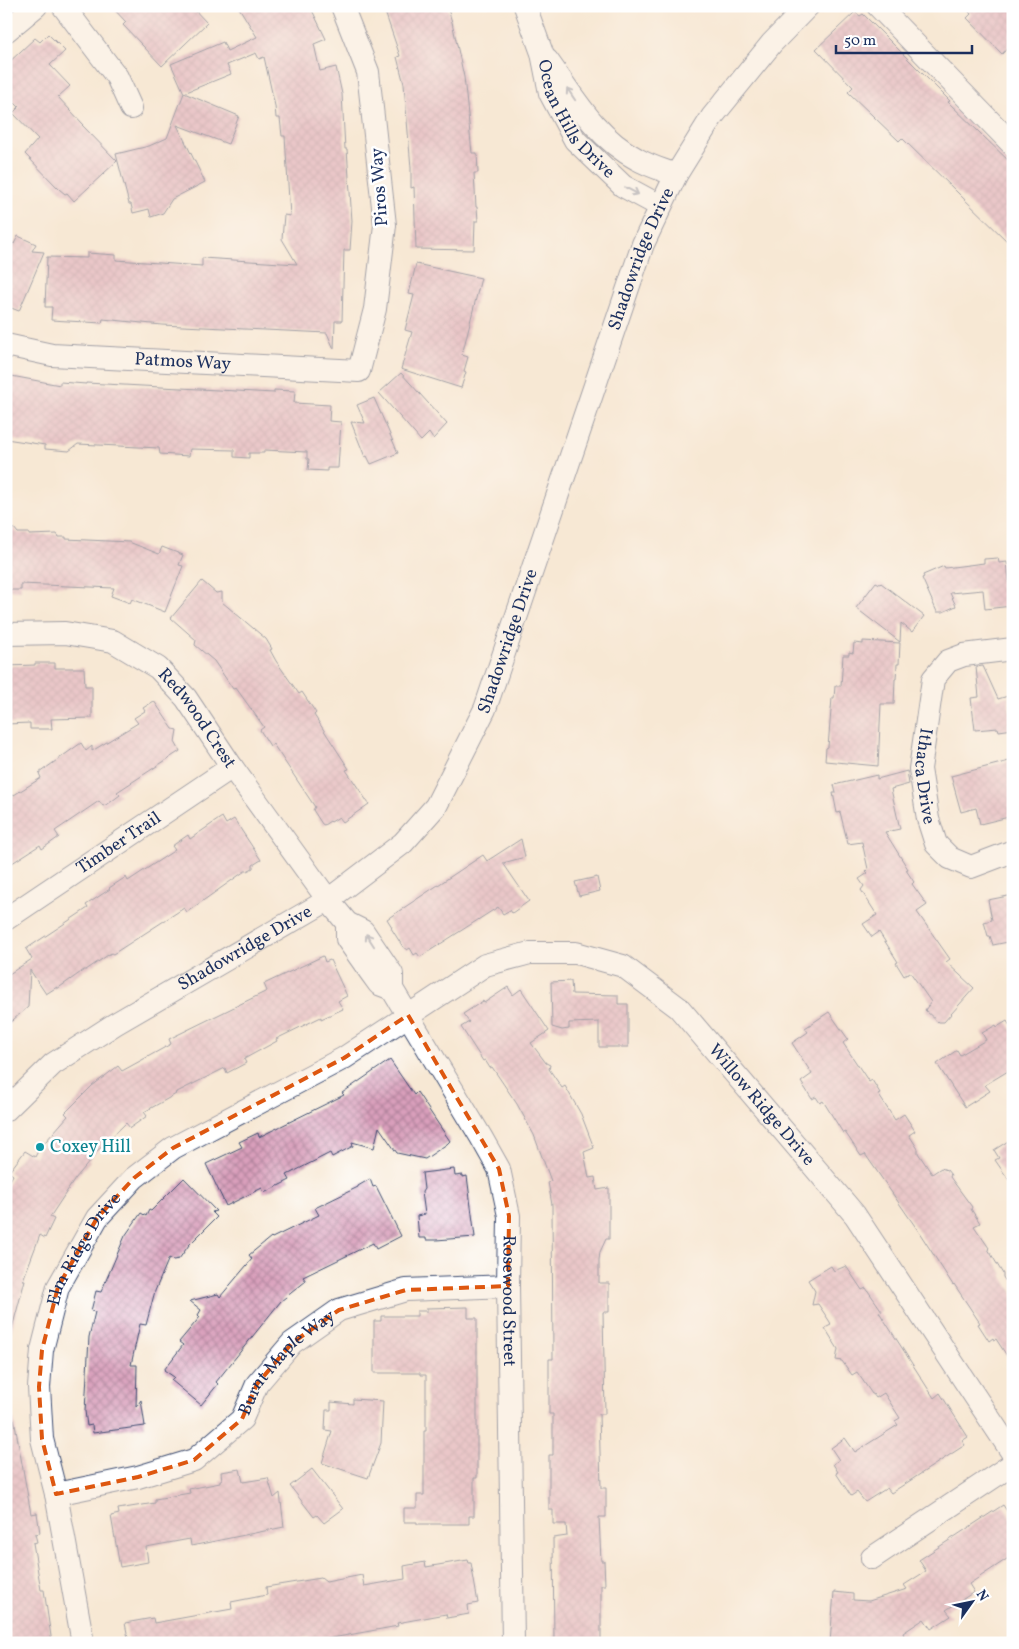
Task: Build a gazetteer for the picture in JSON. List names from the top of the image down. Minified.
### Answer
{"streets":{"street":["Ocean Hills Drive","Piros Way","Shadowridge Drive","Patmos Way","Redwood Crest","Ithaca Drive","Timber Trail","Willow Ridge Drive","Elm Ridge Drive","Rosewood Street","Burnt Maple Way"]},"crossings":[["Ocean Hills Drive","Shadowridge Drive"],["Piros Way","Patmos Way"],["Shadowridge Drive","Redwood Crest"],["Shadowridge Drive","Rosewood Street"],["Redwood Crest","Timber Trail"],["Redwood Crest","Rosewood Street"],["Willow Ridge Drive","Elm Ridge Drive"],["Willow Ridge Drive","Rosewood Street"],["Elm Ridge Drive","Rosewood Street"],["Elm Ridge Drive","Burnt Maple Way"],["Rosewood Street","Burnt Maple Way"]],"places":["Coxey Hill"],"scale_bar":"50 m","north":"top right"}
